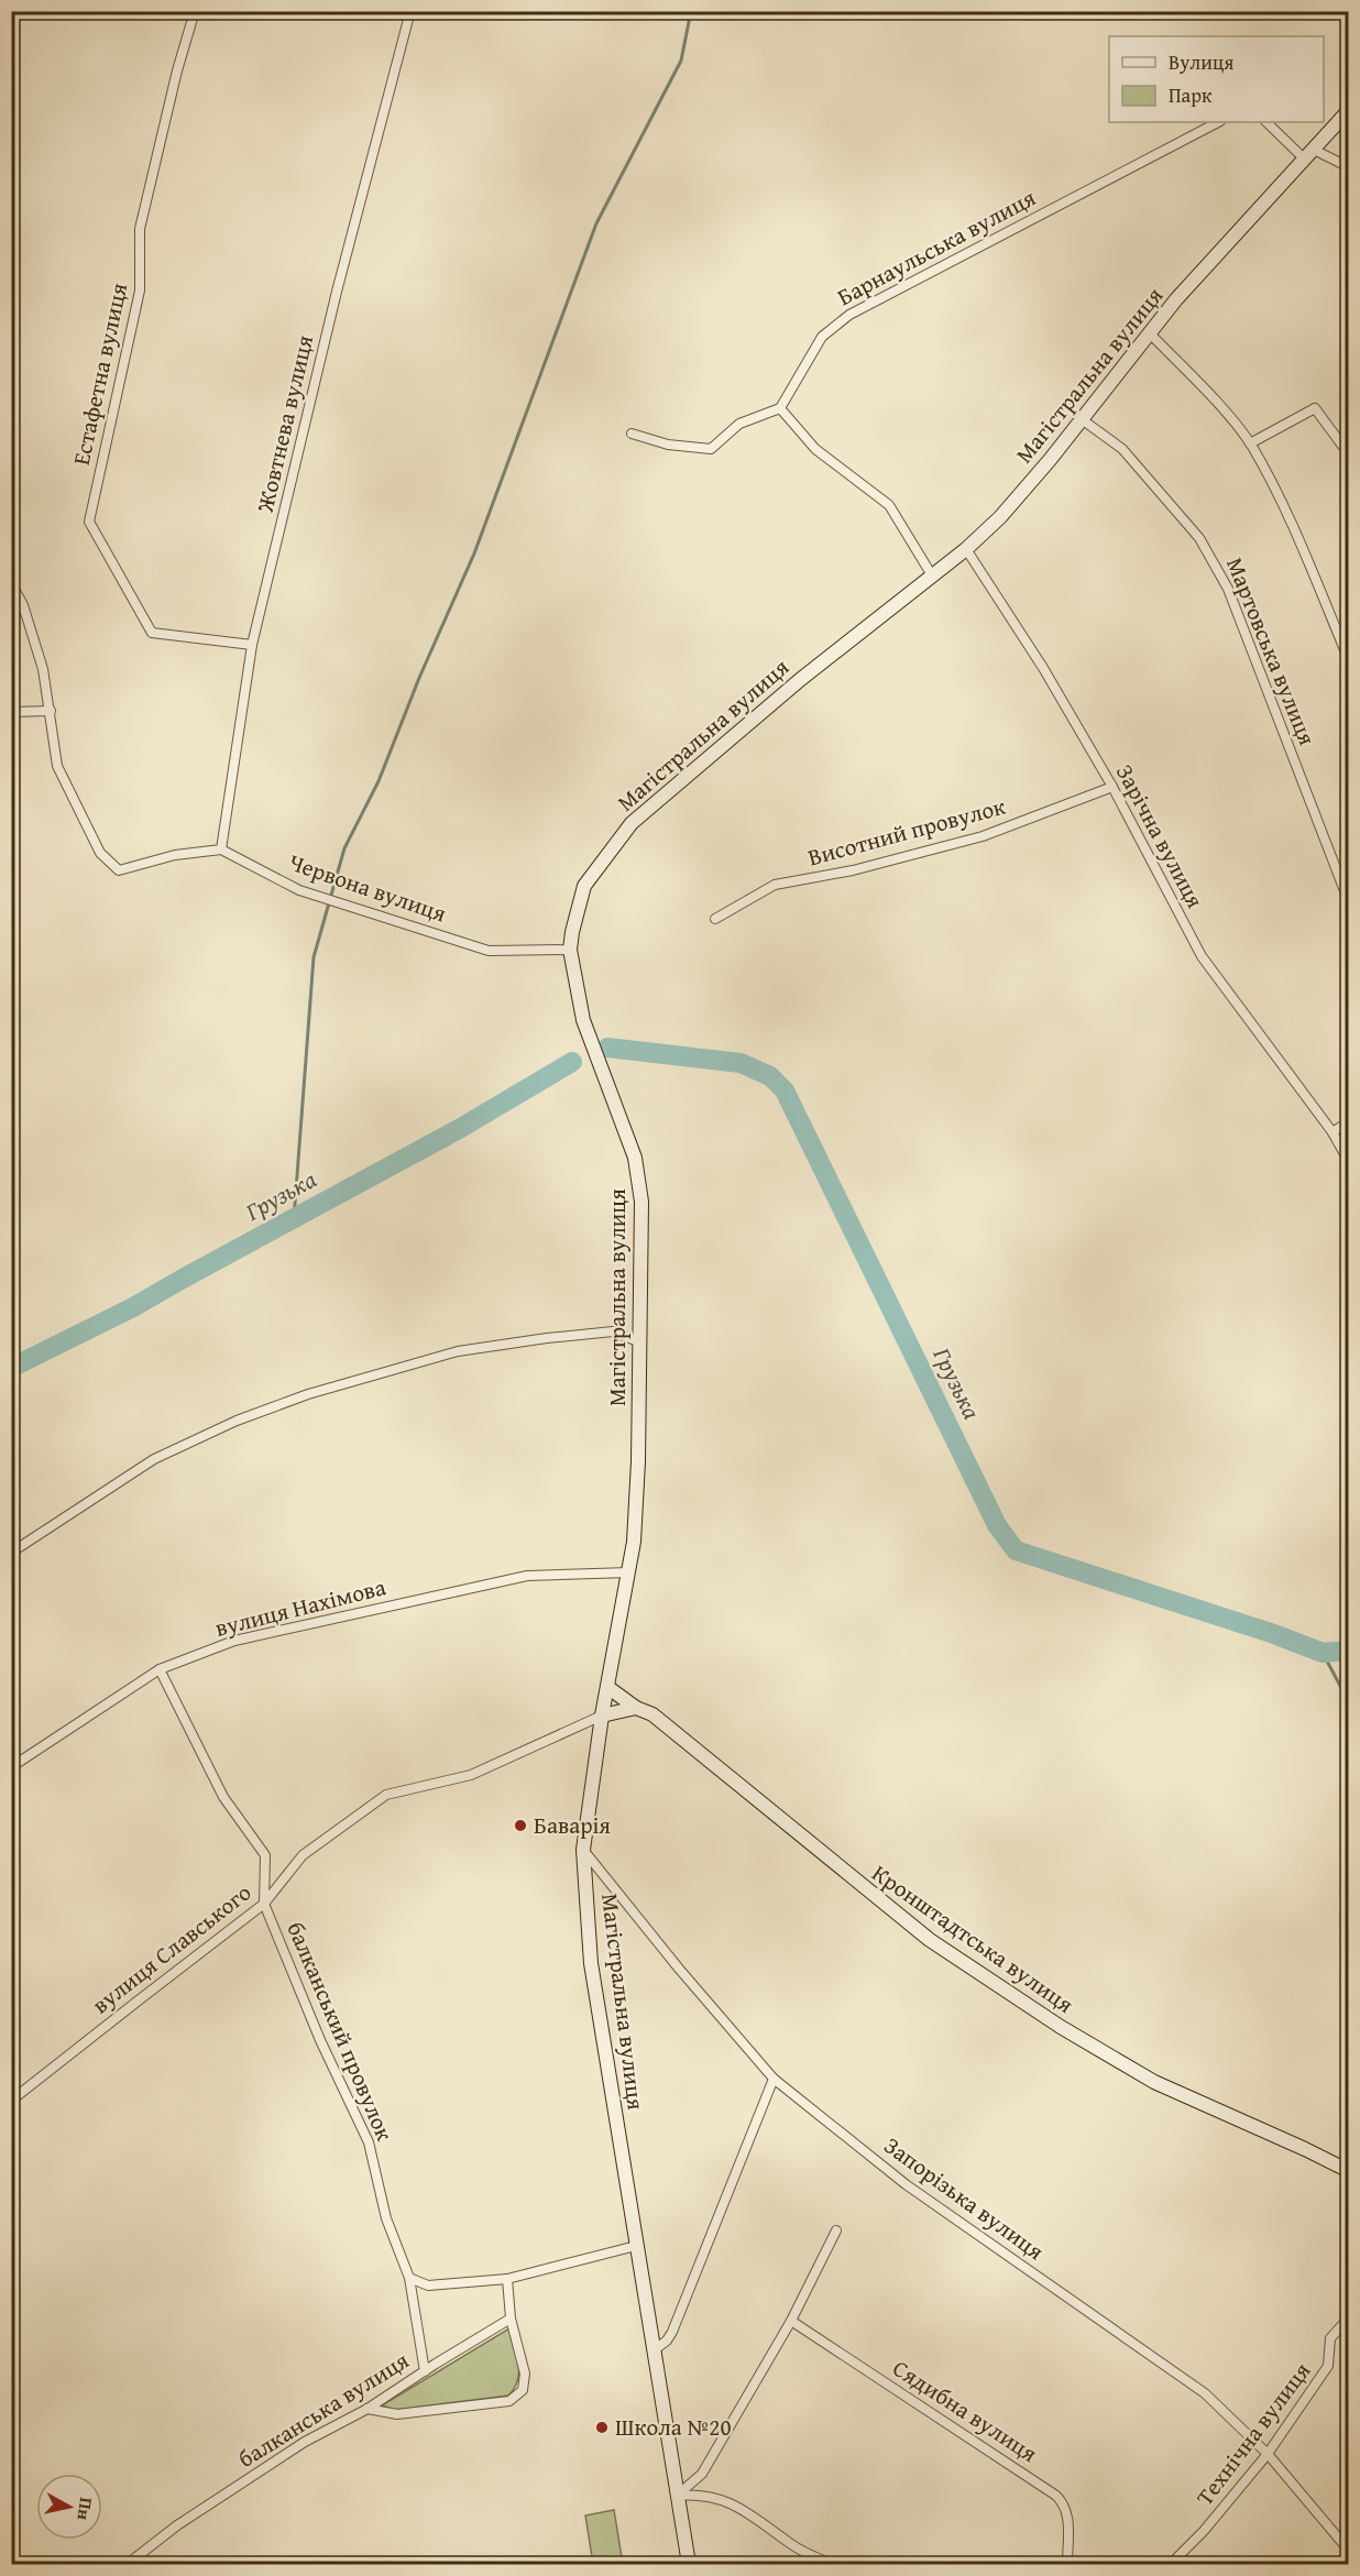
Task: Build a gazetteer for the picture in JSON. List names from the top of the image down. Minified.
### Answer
{"streets":{"main road":["Магістральна вулиця","Кронштадтська вулиця"],"street":["Барнаульська вулиця","Естафетна вулиця","Жовтнева вулиця","Мартовська вулиця","Висотний провулок","Зарічна вулиця","Червона вулиця","вулиця Нахімова","вулиця Славського","балканський провулок","Запорізька вулиця","балканська вулиця","Сядибна вулиця","Технічна вулиця"]},"crossings":[["Естафетна вулиця","Жовтнева вулиця"],["Магістральна вулиця","Мартовська вулиця"],["Магістральна вулиця","Зарічна вулиця"],["Магістральна вулиця","Червона вулиця"],["Магістральна вулиця","вулиця Нахімова"],["Магістральна вулиця","Кронштадтська вулиця"],["Магістральна вулиця","вулиця Славського"],["Магістральна вулиця","Запорізька вулиця"],["Жовтнева вулиця","Червона вулиця"],["Висотний провулок","Зарічна вулиця"],["вулиця Нахімова","балканський провулок"],["вулиця Славського","балканський провулок"],["балканський провулок","балканська вулиця"],["Запорізька вулиця","Технічна вулиця"]],"water":["Грузька"],"places":["Баварія","Школа №20"],"legend":["Вулиця","Парк"],"north":"right"}
